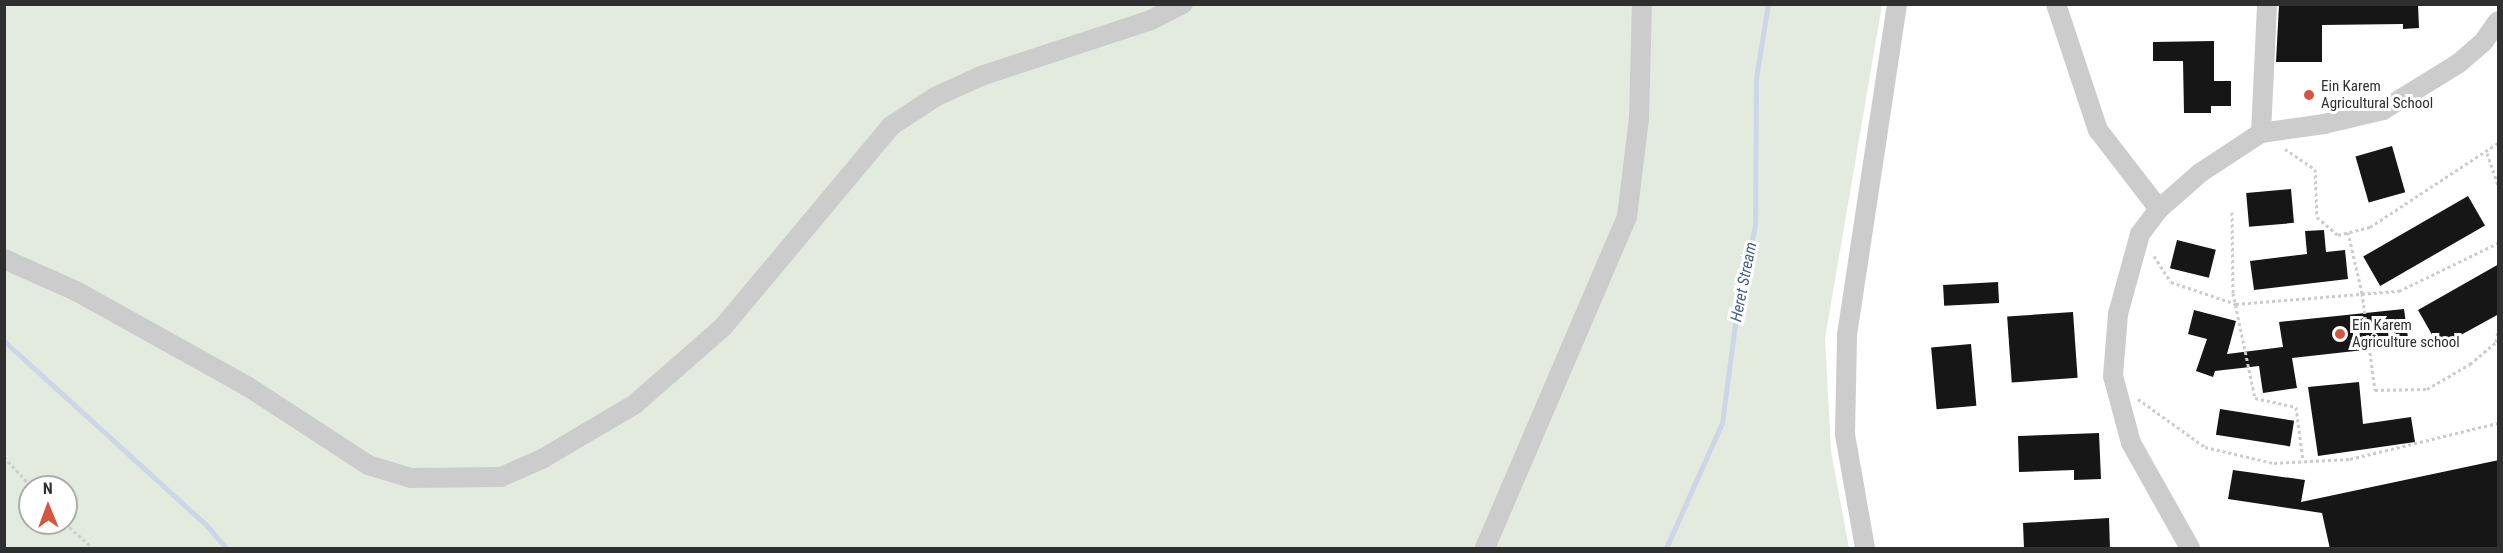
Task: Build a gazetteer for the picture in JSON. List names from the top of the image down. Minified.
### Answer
{"water":["Heret Stream"],"places":["Ein Karem Agricultural School","Ein Karem Agriculture school"],"north":"top"}
